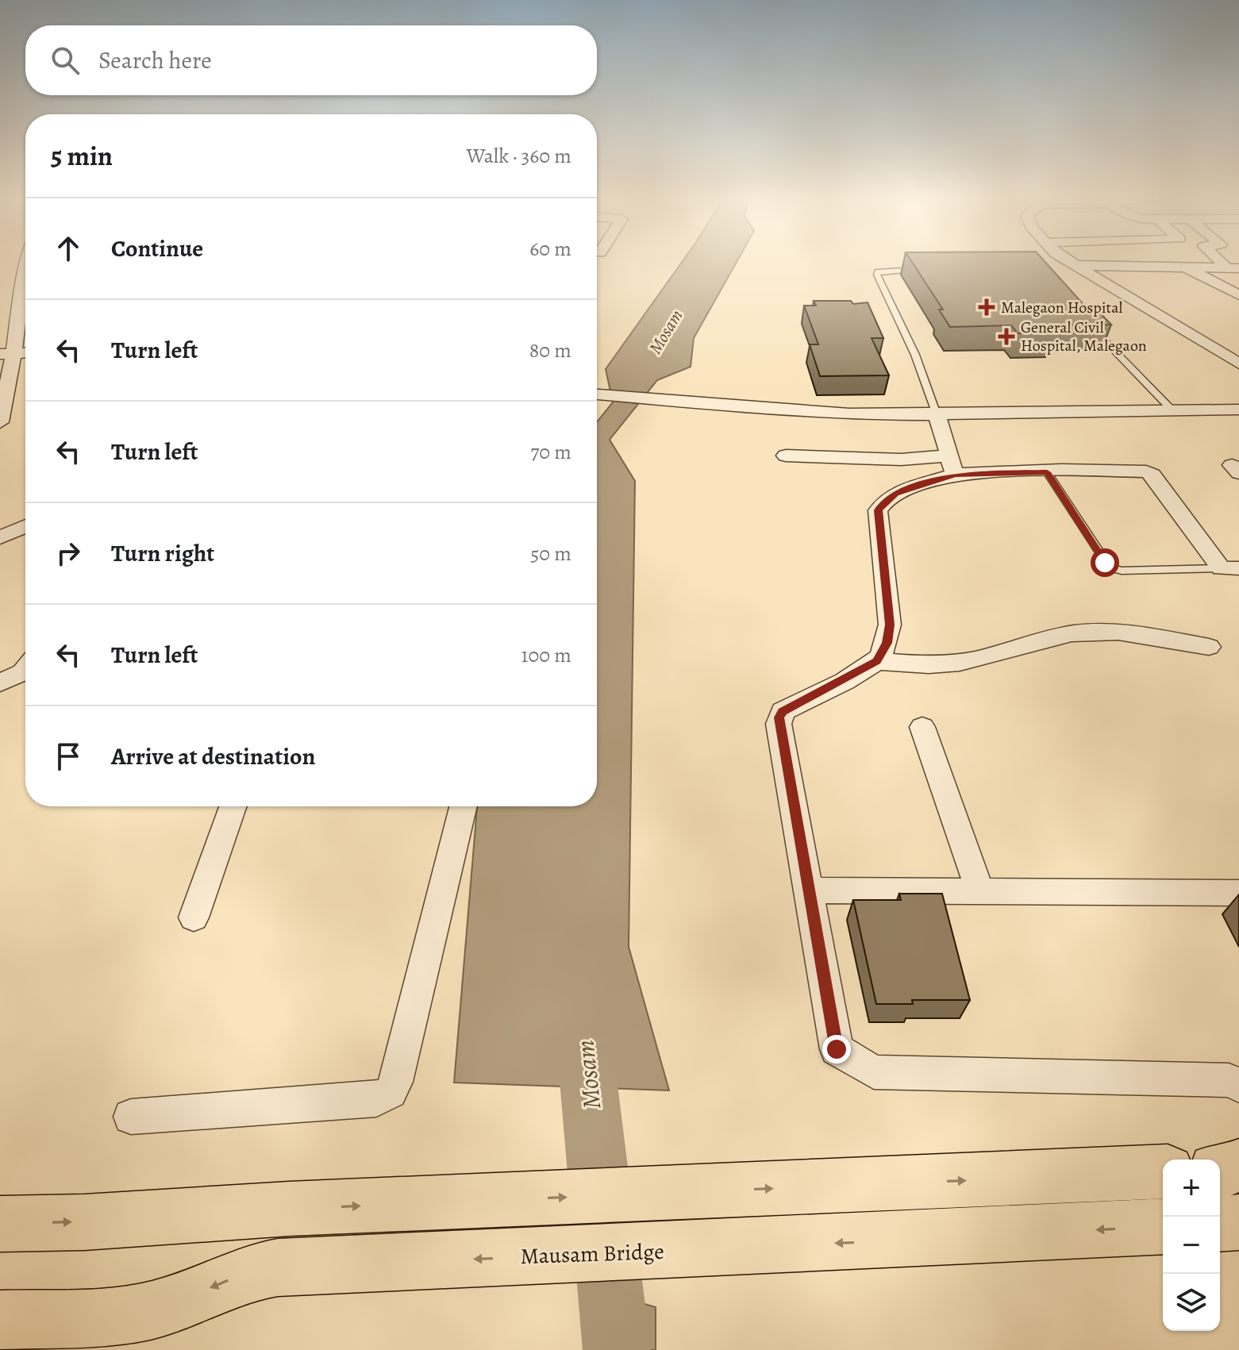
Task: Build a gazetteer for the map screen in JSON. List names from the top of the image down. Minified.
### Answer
{"streets":{"highway":["Mausam Bridge"]},"water":["Mosam"],"places":{"health":["Malegaon Hospital","General Civil Hospital, Malegaon"]},"page":{"search":"Search here","heading":["5 min","Walk · 360 m"],"list":[["Continue","60 m"],["Turn left","80 m"],["Turn left","70 m"],["Turn right","50 m"],["Turn left","100 m"],"Arrive at destination"],"map_buttons":["+","−"]}}
